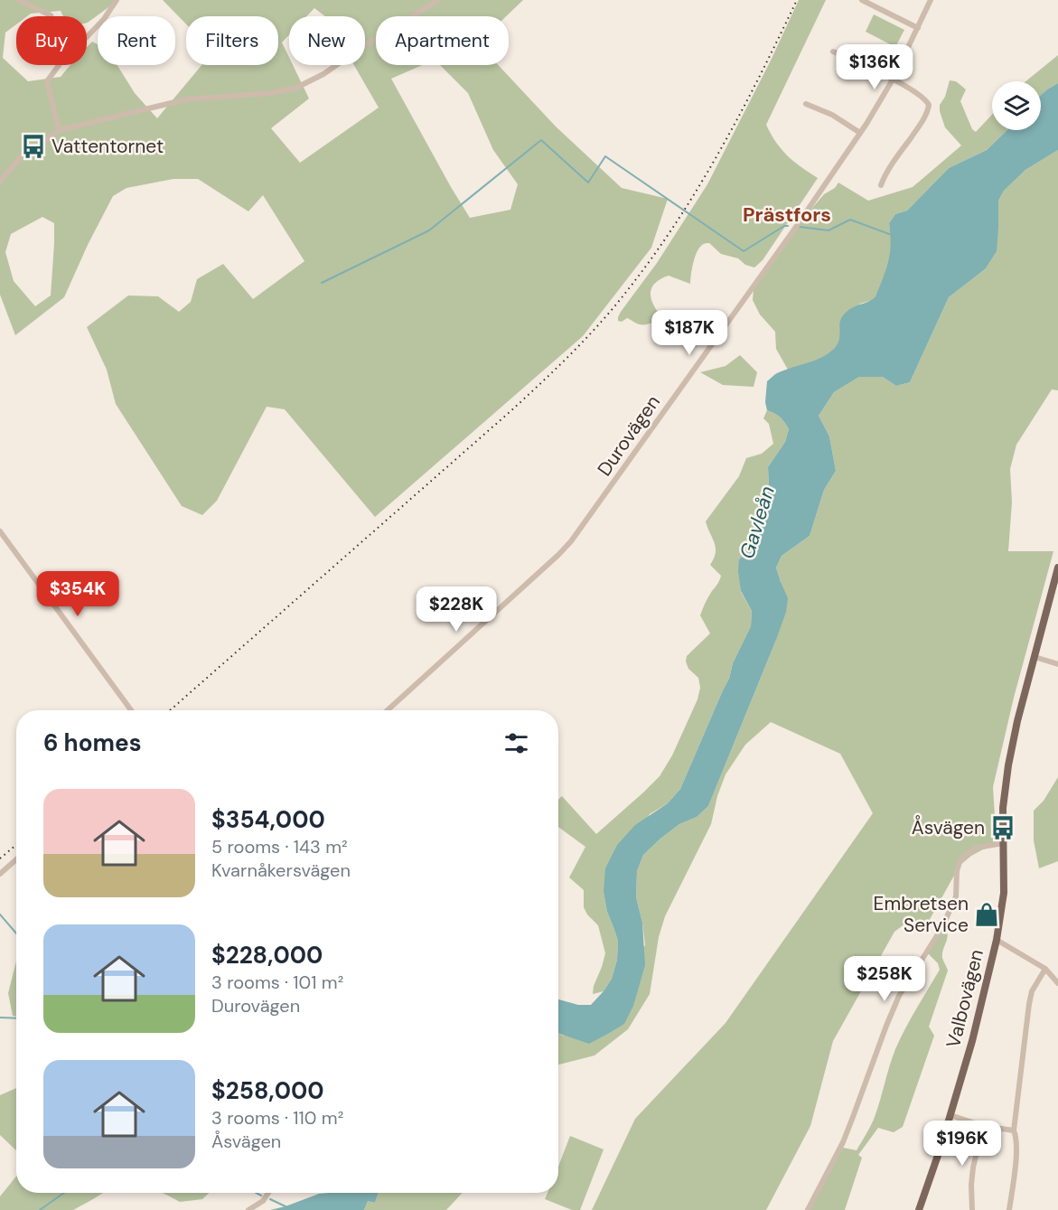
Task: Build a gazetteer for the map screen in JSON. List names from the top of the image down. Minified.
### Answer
{"streets":{"main road":["Valbovägen"],"street":["Durovägen"]},"districts":["Prästfors"],"water":["Gavleån"],"places":{"bus stop":["Vattentornet","Åsvägen"],"shop":["Embretsen Service"]},"page":{"chip":["Buy","Rent","Filters","New","Apartment"],"price":["$136K","$187K","$354K","$228K","$258K","$196K"],"heading":"6 homes","list":[{"name":"$354,000","note":"5 rooms · 143 m² · Kvarnåkersvägen"},{"name":"$228,000","note":"3 rooms · 101 m² · Durovägen"},{"name":"$258,000","note":"3 rooms · 110 m² · Åsvägen"}]}}
